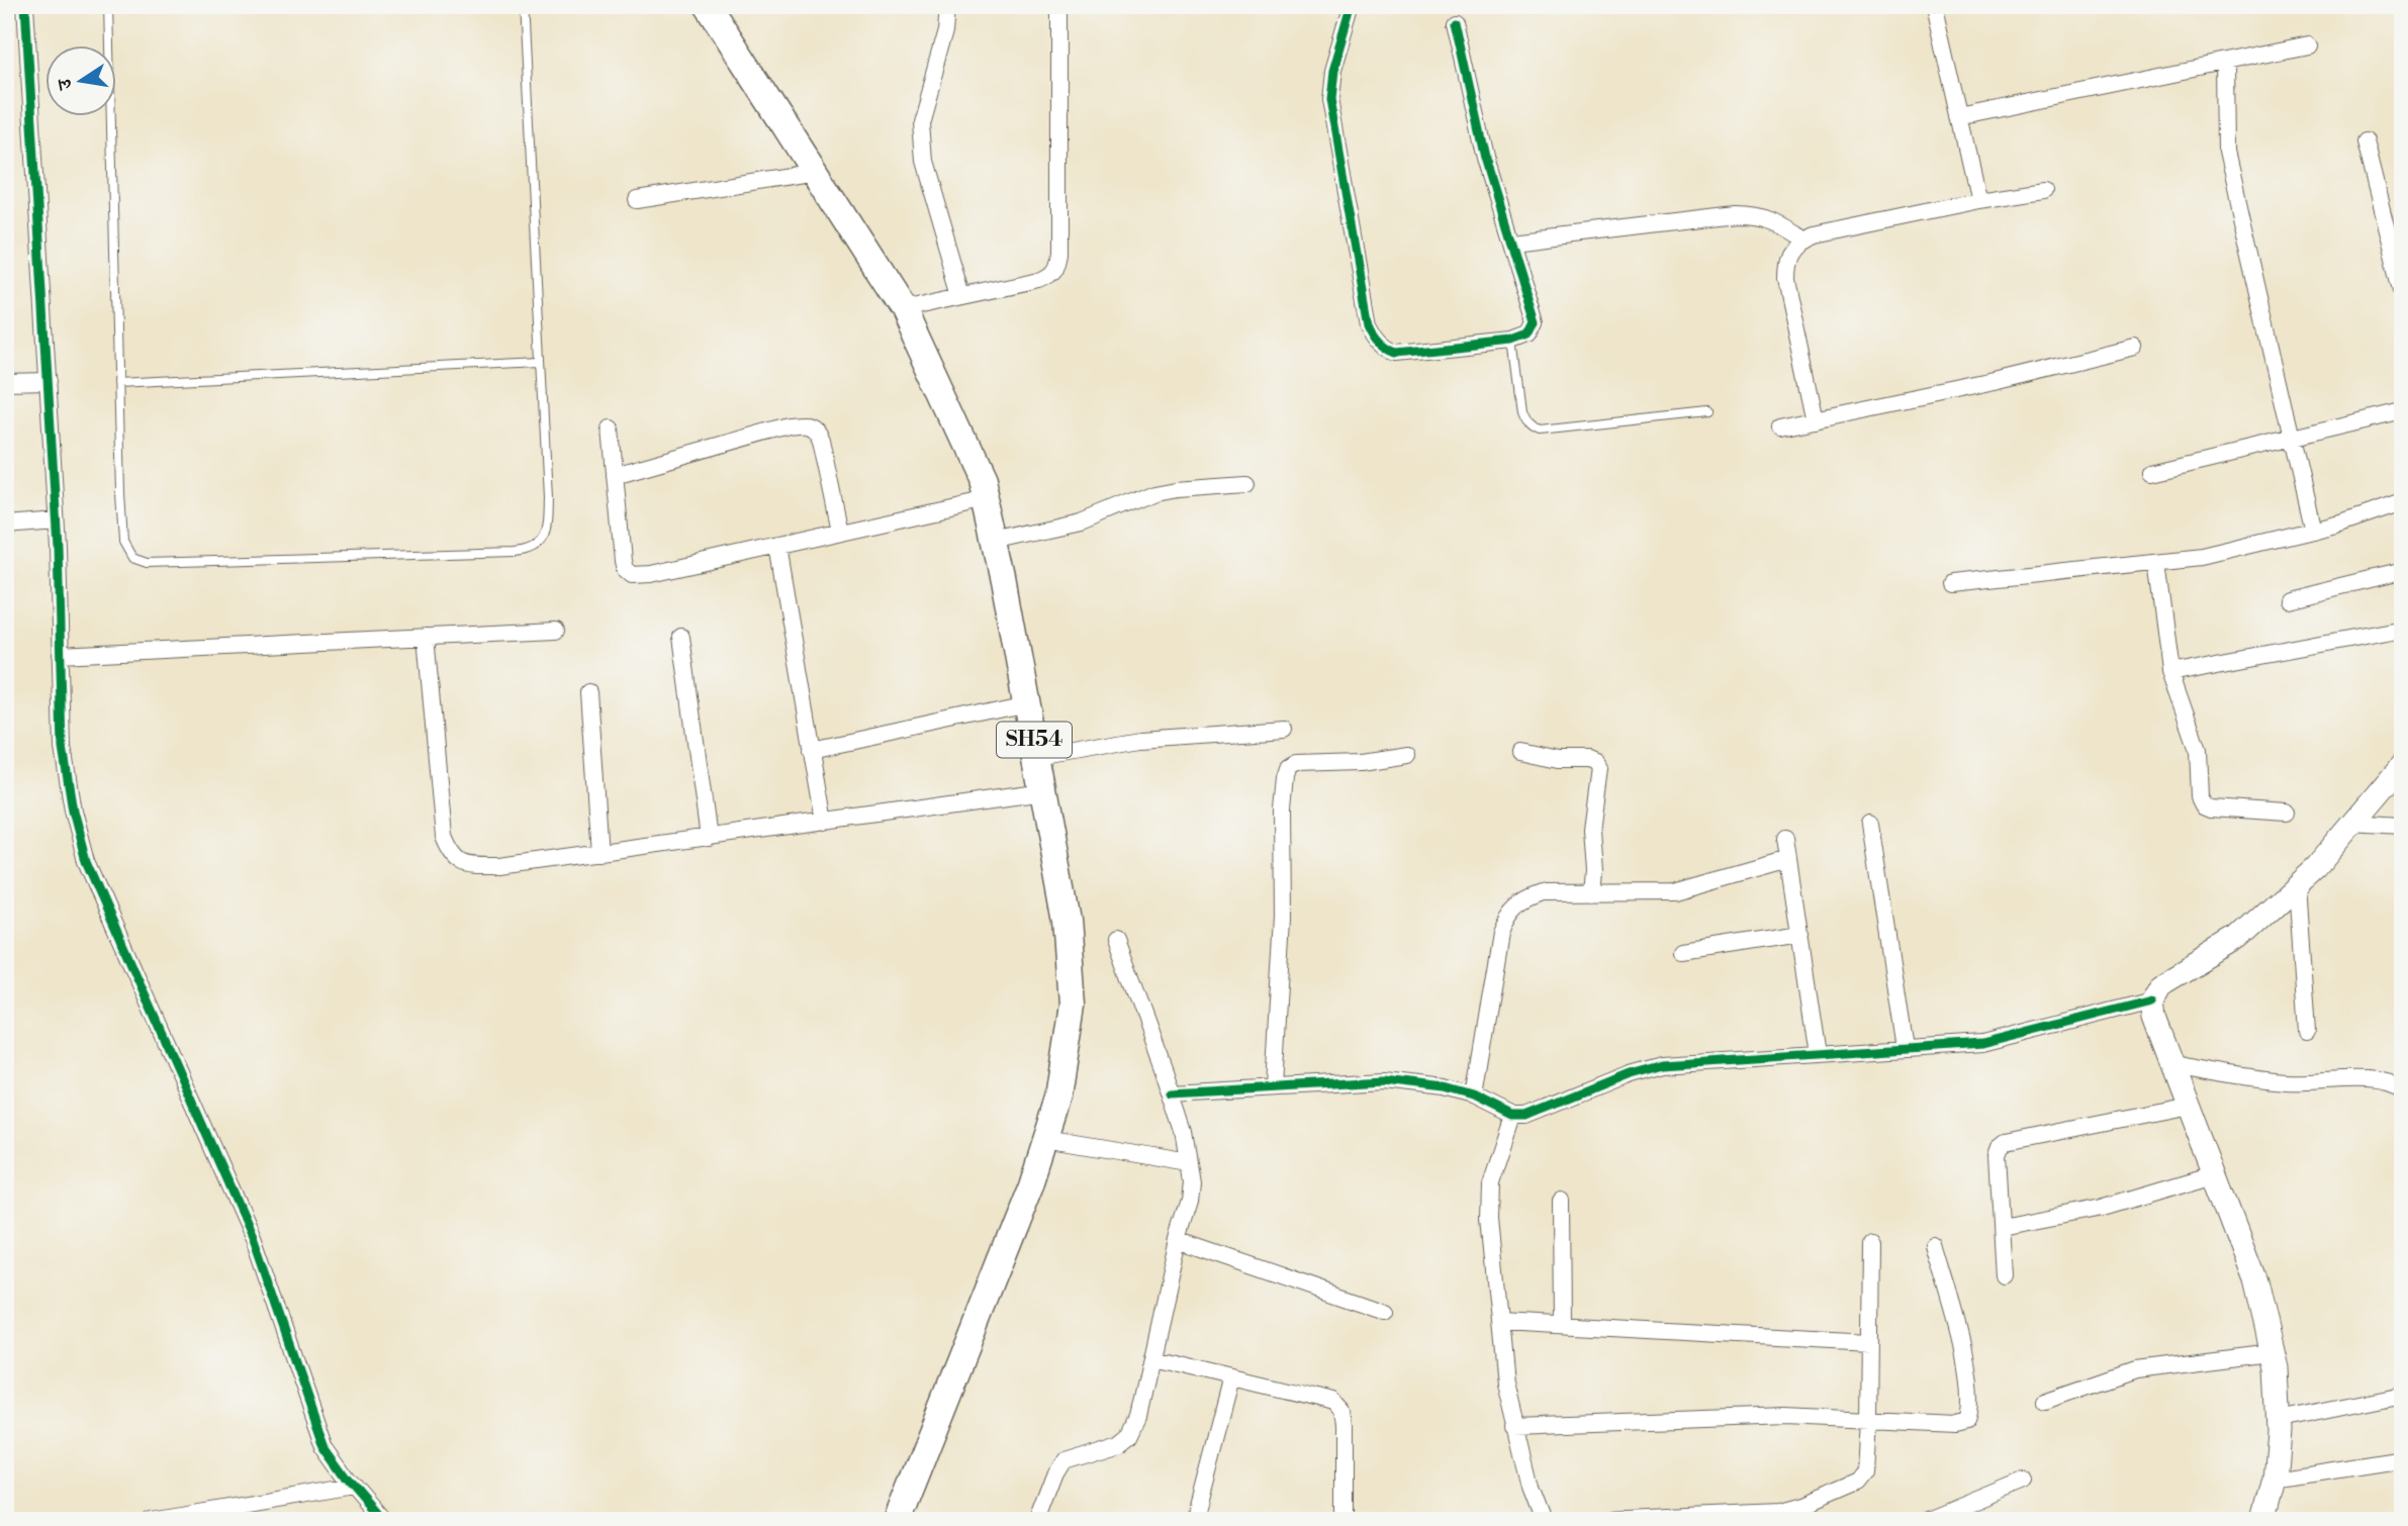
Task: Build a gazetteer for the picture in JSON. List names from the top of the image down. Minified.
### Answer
{"streets":{"main road":["SH54"]},"north":"left"}
